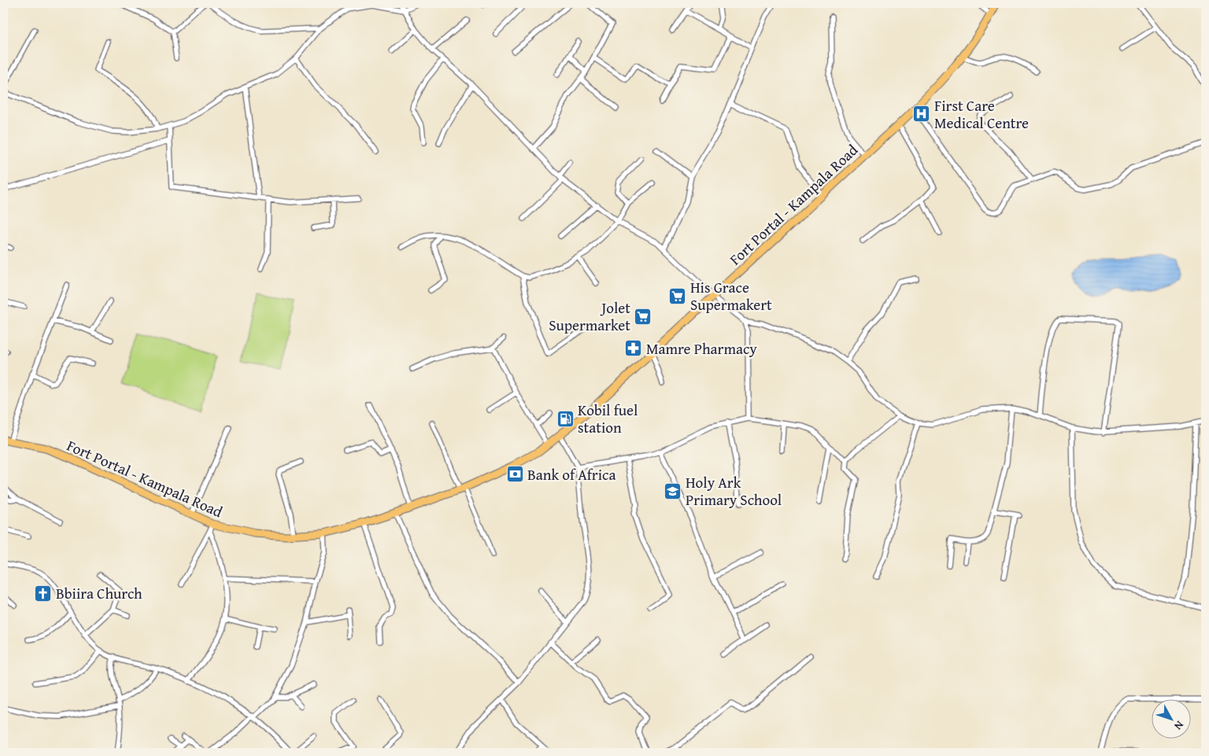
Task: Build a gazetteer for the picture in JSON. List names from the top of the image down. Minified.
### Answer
{"streets":{"main road":["Fort Portal - Kampala Road"]},"places":{"hospital":["First Care Medical Centre"],"supermarket":["His Grace Supermakert","Jolet Supermarket"],"pharmacy":["Mamre Pharmacy"],"fuel station":["Kobil fuel station"],"bank":["Bank of Africa"],"school or university":["Holy Ark Primary School"],"church":["Bbiira Church"]},"north":"bottom right"}
